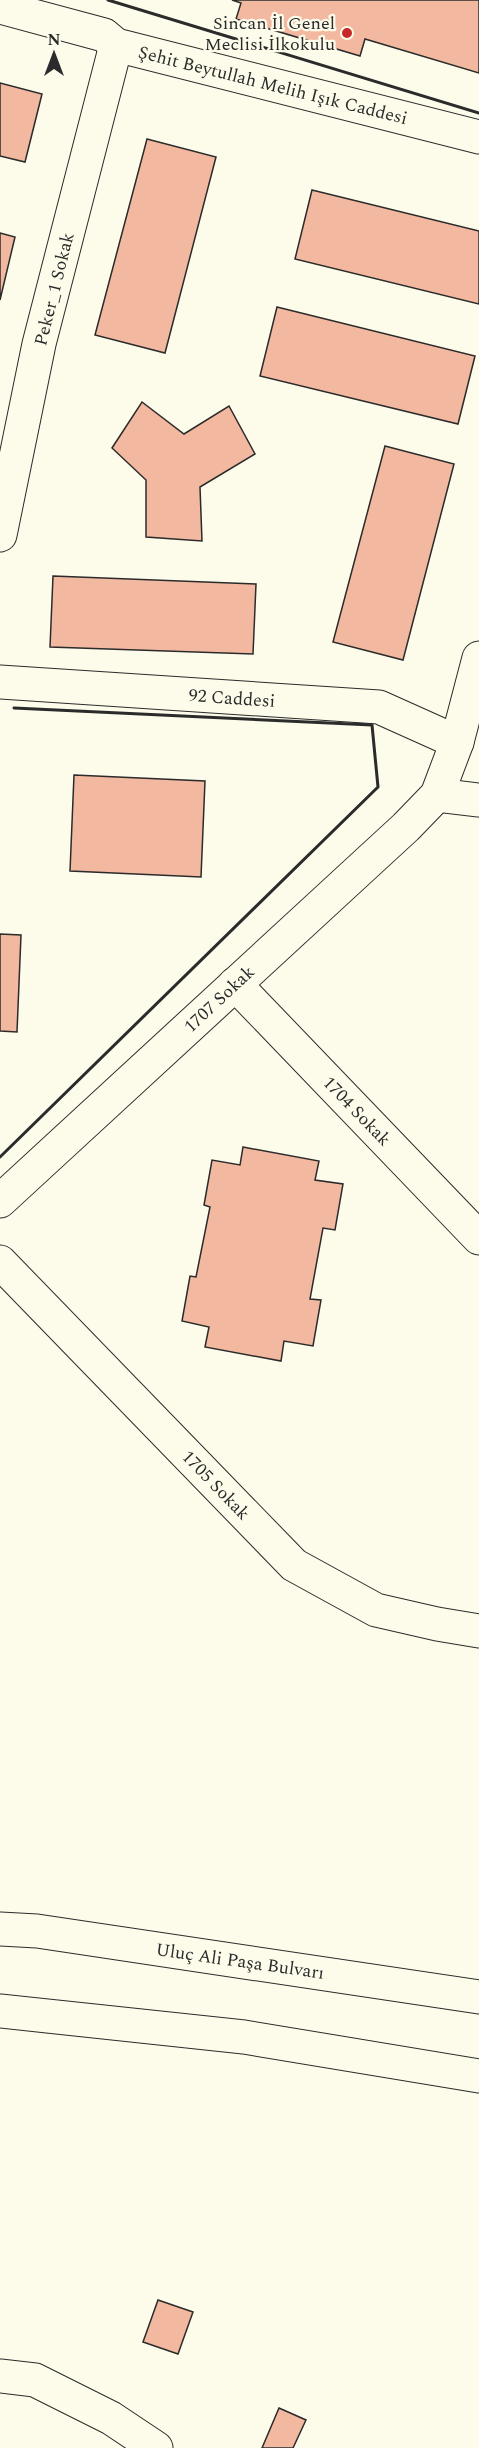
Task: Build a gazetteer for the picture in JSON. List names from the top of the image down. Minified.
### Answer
{"streets":{"street":["Şehit Beytullah Melih Işık Caddesi","Peker_1 Sokak","92 Caddesi","1707 Sokak","1704 Sokak","1705 Sokak","Uluç Ali Paşa Bulvarı"]},"crossings":[["Şehit Beytullah Melih Işık Caddesi","Peker_1 Sokak"],["1707 Sokak","1704 Sokak"]],"places":["Sincan İl Genel Meclisi İlkokulu"],"north":"top"}
